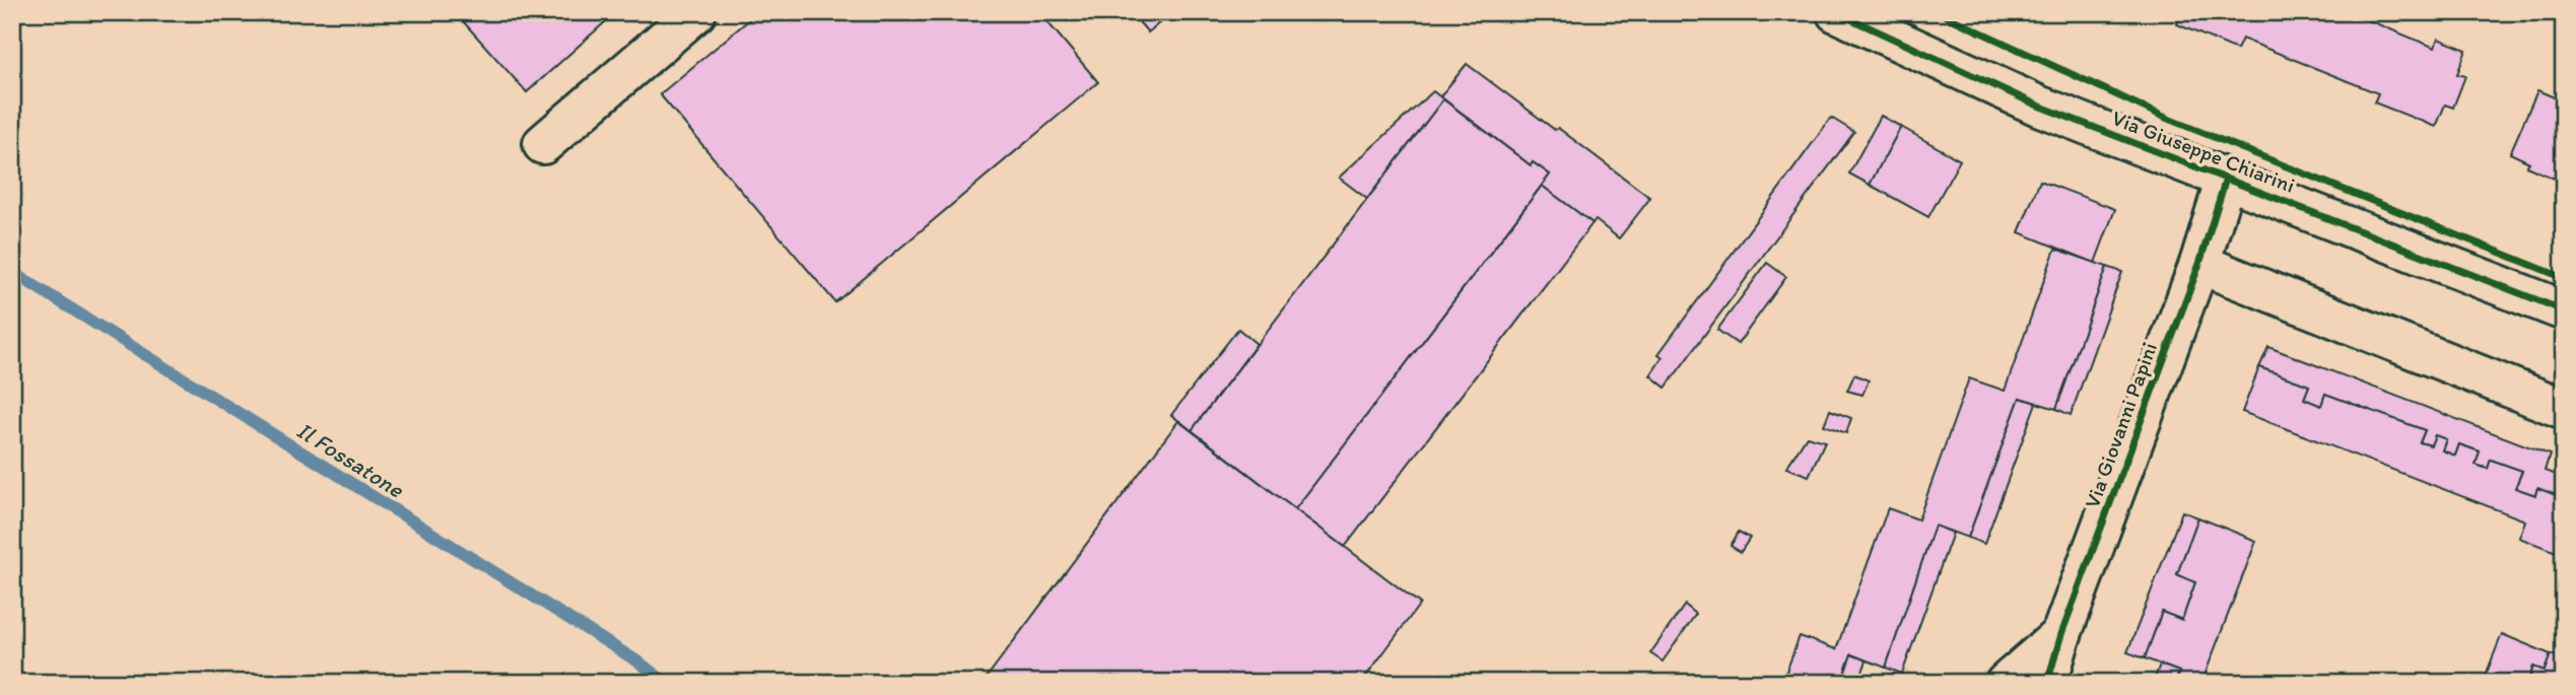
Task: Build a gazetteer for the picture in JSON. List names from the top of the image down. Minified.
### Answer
{"streets":{"street":["Via Giuseppe Chiarini","Via Giovanni Papini"]},"crossings":[["Via Giuseppe Chiarini","Via Giovanni Papini"]],"water":["Il Fossatone"]}
